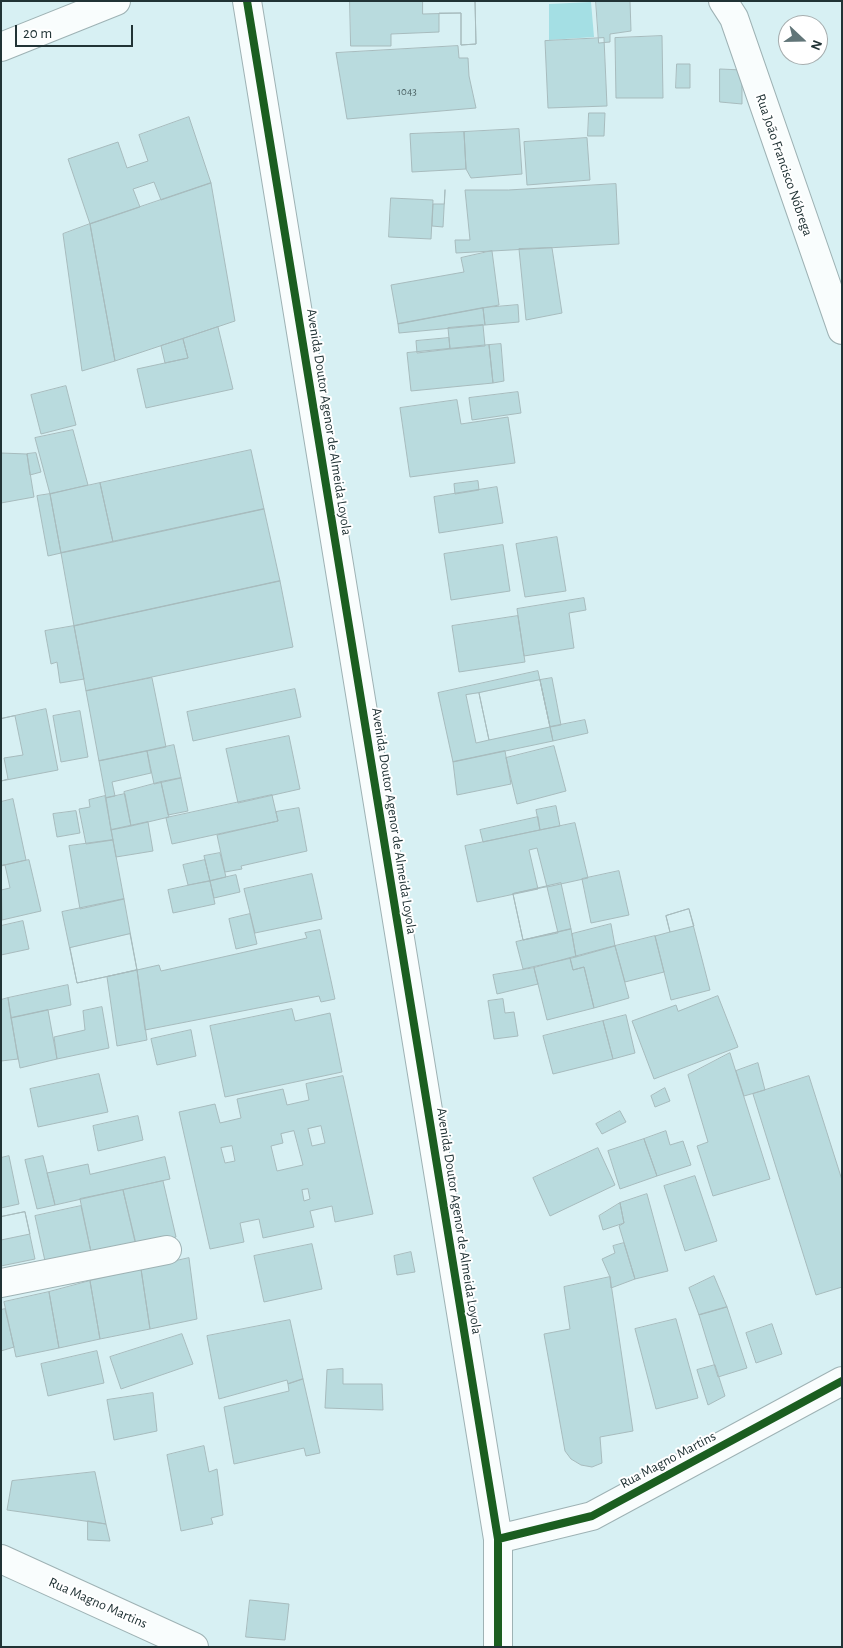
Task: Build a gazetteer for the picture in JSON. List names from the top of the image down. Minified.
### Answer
{"streets":{"street":["Rua João Francisco Nóbrega","Avenida Doutor Agenor de Almeida Loyola","Rua Magno Martins"]},"crossings":[["Avenida Doutor Agenor de Almeida Loyola","Rua Magno Martins"]],"house_numbers":["1043"],"scale_bar":"20 m","north":"right"}
